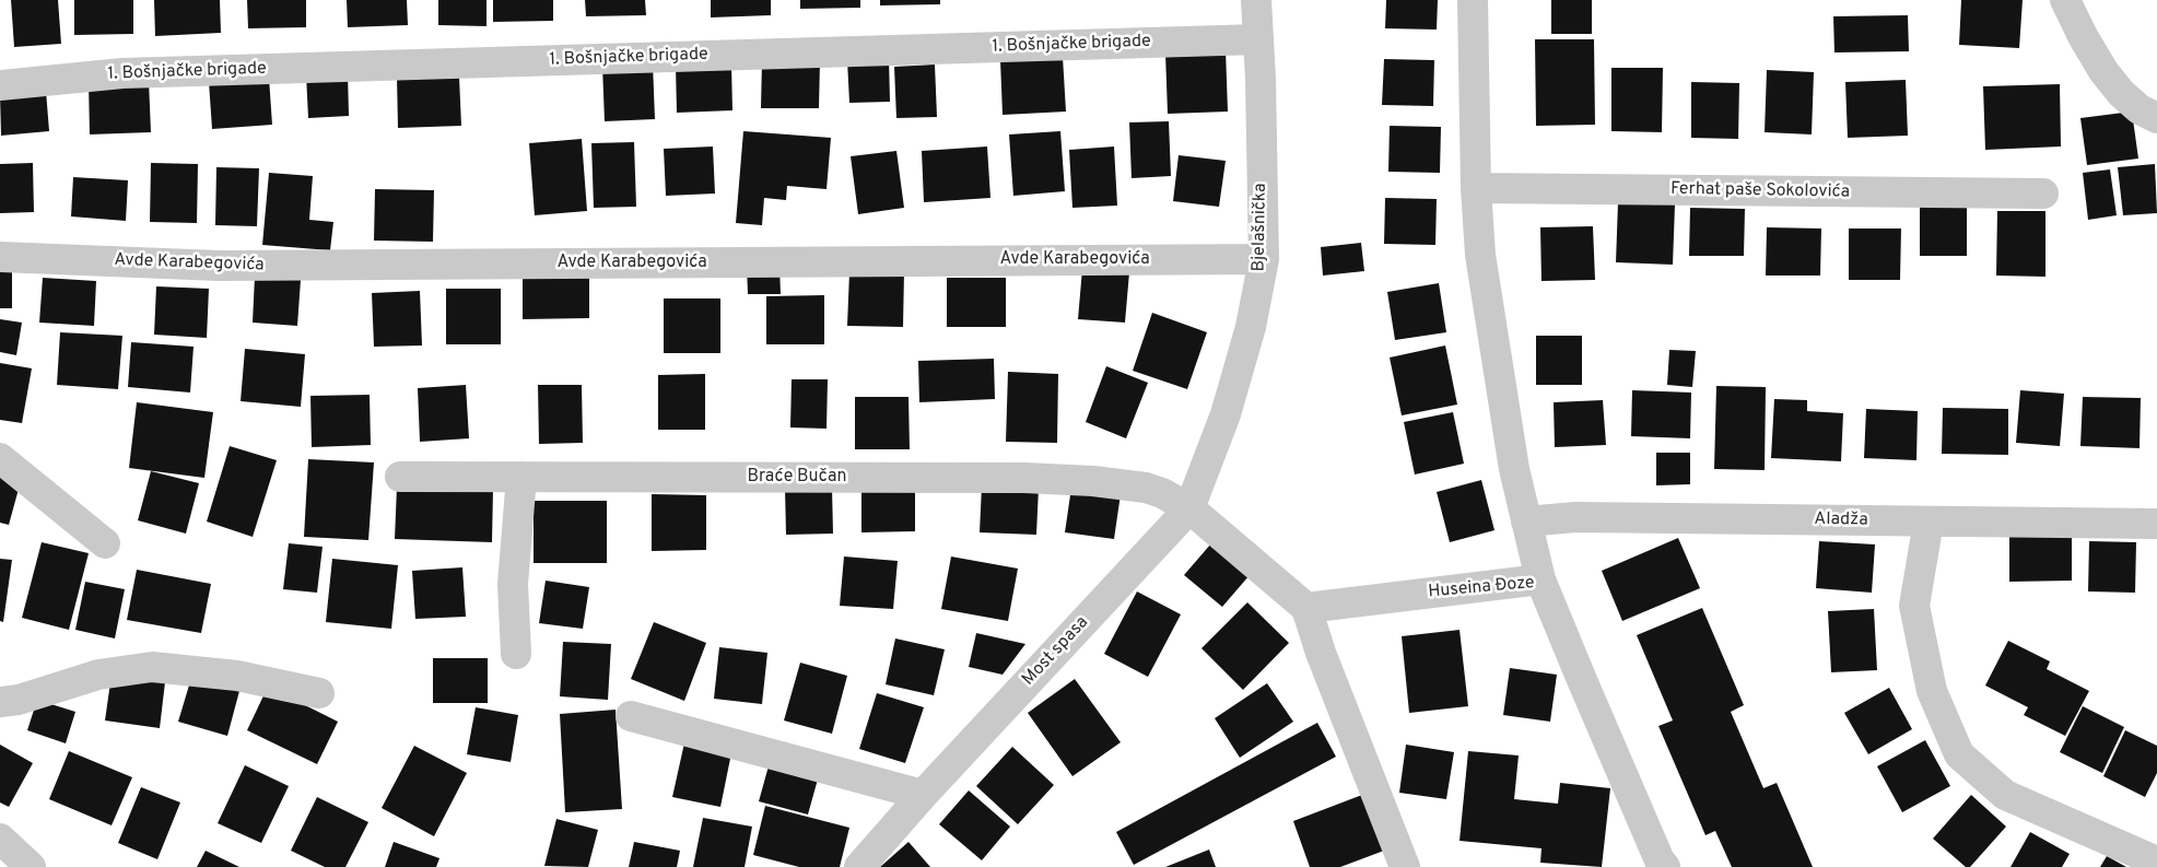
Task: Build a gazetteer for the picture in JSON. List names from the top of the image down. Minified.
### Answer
{"streets":{"street":["1. Bošnjačke brigade","Ferhat paše Sokolovića","Bjelašnička","Avde Karabegovića","Braće Bučan","Aladža","Huseina Đoze","Most spasa"]},"crossings":[["1. Bošnjačke brigade","Bjelašnička"],["Bjelašnička","Avde Karabegovića"],["Bjelašnička","Braće Bučan"],["Bjelašnička","Most spasa"],["Braće Bučan","Most spasa"]]}
